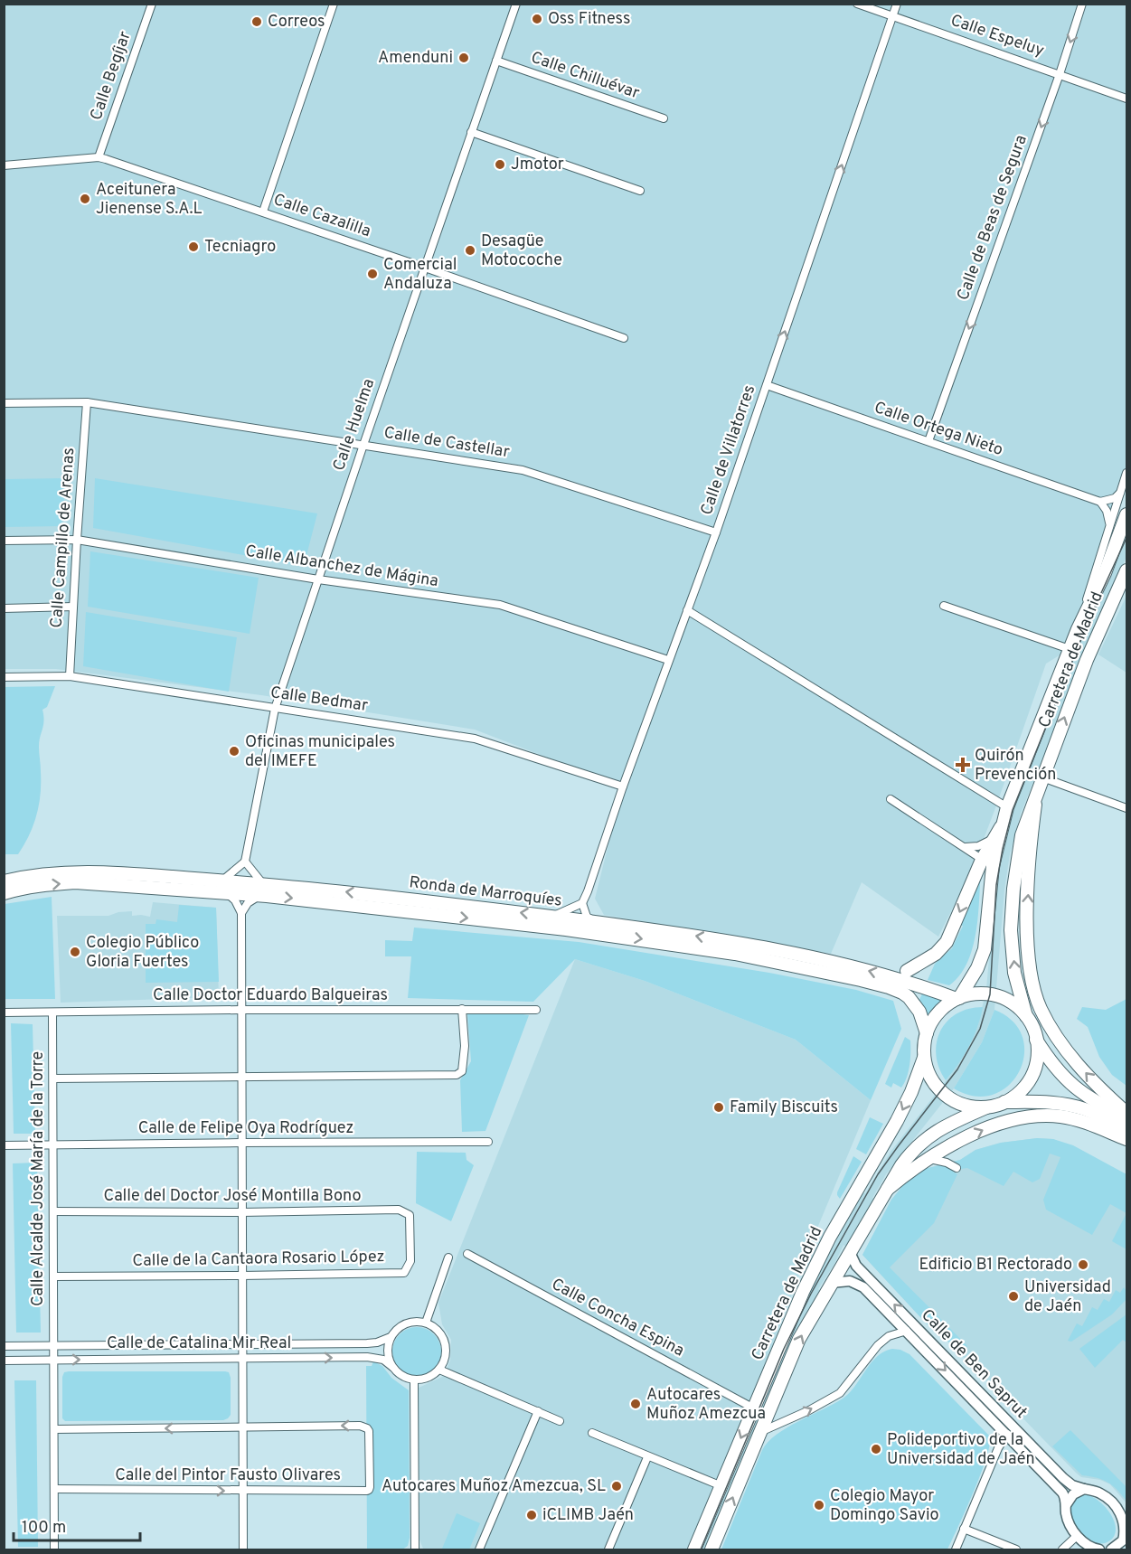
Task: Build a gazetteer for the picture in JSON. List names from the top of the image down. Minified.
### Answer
{"streets":{"main road":["Carretera de Madrid","Ronda de Marroquíes"],"street":["Calle Espeluy","Calle Begíjar","Calle Chilluévar","Calle Cazalilla","Calle de Beas de Segura","Calle Huelma","Calle Ortega Nieto","Calle de Castellar","Calle de Villatorres","Calle Campillo de Arenas","Calle Albanchez de Mágina","Calle Bedmar","Calle Doctor Eduardo Balgueiras","Calle de Felipe Oya Rodríguez","Calle Alcalde José María de la Torre","Calle del Doctor José Montilla Bono","Calle de la Cantaora Rosario López","Calle Concha Espina","Calle de Catalina Mir Real","Calle de Ben Saprut","Calle del Pintor Fausto Olivares"]},"crossings":[["Calle Espeluy","Calle de Beas de Segura"],["Calle Espeluy","Calle de Villatorres"],["Calle Begíjar","Calle Cazalilla"],["Calle Chilluévar","Calle Huelma"],["Calle Cazalilla","Calle Huelma"],["Calle de Beas de Segura","Calle Ortega Nieto"],["Calle Huelma","Calle de Castellar"],["Calle Huelma","Calle Albanchez de Mágina"],["Calle Huelma","Calle Bedmar"],["Calle Ortega Nieto","Calle de Villatorres"],["Calle de Castellar","Calle de Villatorres"],["Calle de Castellar","Calle Campillo de Arenas"],["Calle de Villatorres","Calle Albanchez de Mágina"],["Calle de Villatorres","Calle Bedmar"],["Calle Campillo de Arenas","Calle Albanchez de Mágina"],["Calle Campillo de Arenas","Calle Bedmar"],["Carretera de Madrid","Ronda de Marroquíes"],["Carretera de Madrid","Calle Concha Espina"],["Carretera de Madrid","Calle de Ben Saprut"],["Calle Doctor Eduardo Balgueiras","Calle Alcalde José María de la Torre"],["Calle de Felipe Oya Rodríguez","Calle Alcalde José María de la Torre"],["Calle Alcalde José María de la Torre","Calle del Doctor José Montilla Bono"],["Calle Alcalde José María de la Torre","Calle de la Cantaora Rosario López"],["Calle Alcalde José María de la Torre","Calle de Catalina Mir Real"],["Calle Alcalde José María de la Torre","Calle del Pintor Fausto Olivares"],["Calle del Doctor José Montilla Bono","Calle de la Cantaora Rosario López"]],"one_way":["Calle de Beas de Segura","Calle de Villatorres"],"places":{"other":["Oss Fitness","Correos","Amenduni","Jmotor","Aceitunera Jienense S.A.L","Tecniagro","Desagüe Motocoche","Comercial Andaluza","Oficinas municipales del IMEFE","Colegio Público Gloria Fuertes","Family Biscuits","Edificio B1 Rectorado","Universidad de Jaén","Autocares Muñoz Amezcua","Polideportivo de la Universidad de Jaén","Autocares Muñoz Amezcua, SL","Colegio Mayor Domingo Savio","iCLIMB Jaén"],"health":["Quirón Prevención"]},"scale_bar":"100 m"}
